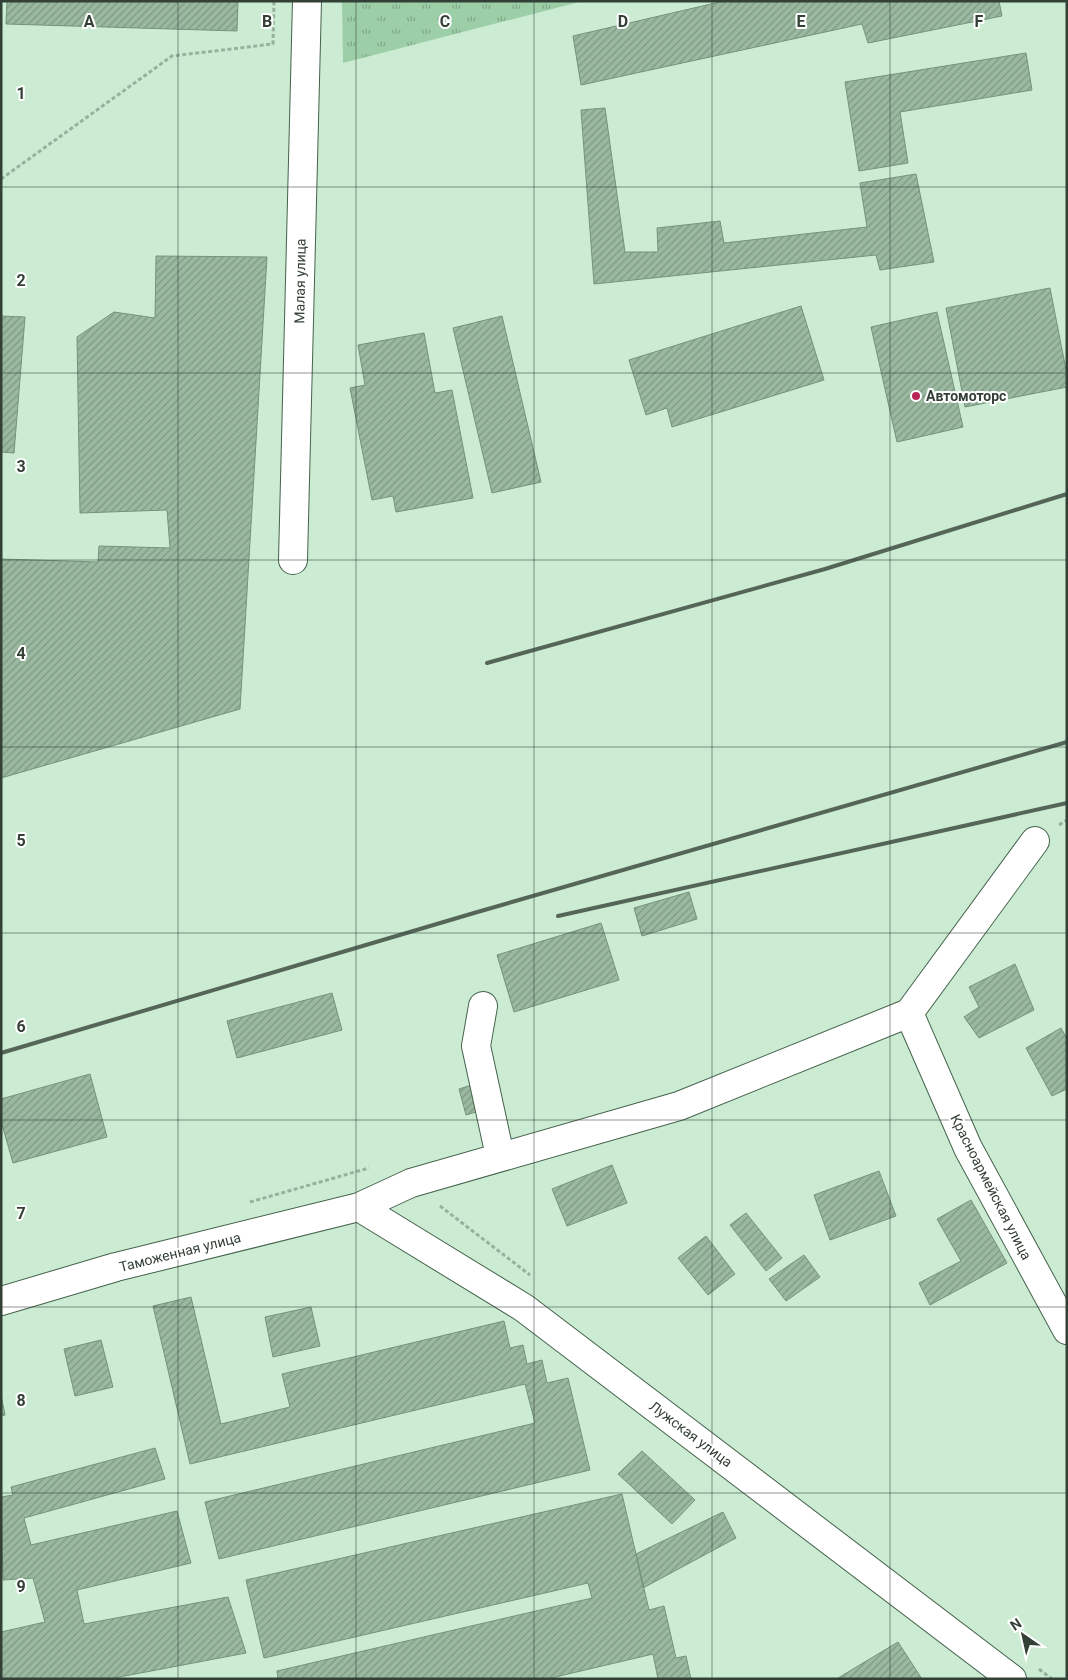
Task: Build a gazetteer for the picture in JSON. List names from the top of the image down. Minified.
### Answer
{"streets":{"street":["Малая улица","Красноармейская улица","Таможенная улица","Лужская улица"]},"crossings":[["Красноармейская улица","Таможенная улица"],["Таможенная улица","Лужская улица"]],"places":["Автомоторс"],"north":"top left","grid":{"columns":["A","B","C","D","E","F"],"rows":["1","2","3","4","5","6","7","8","9"]}}
